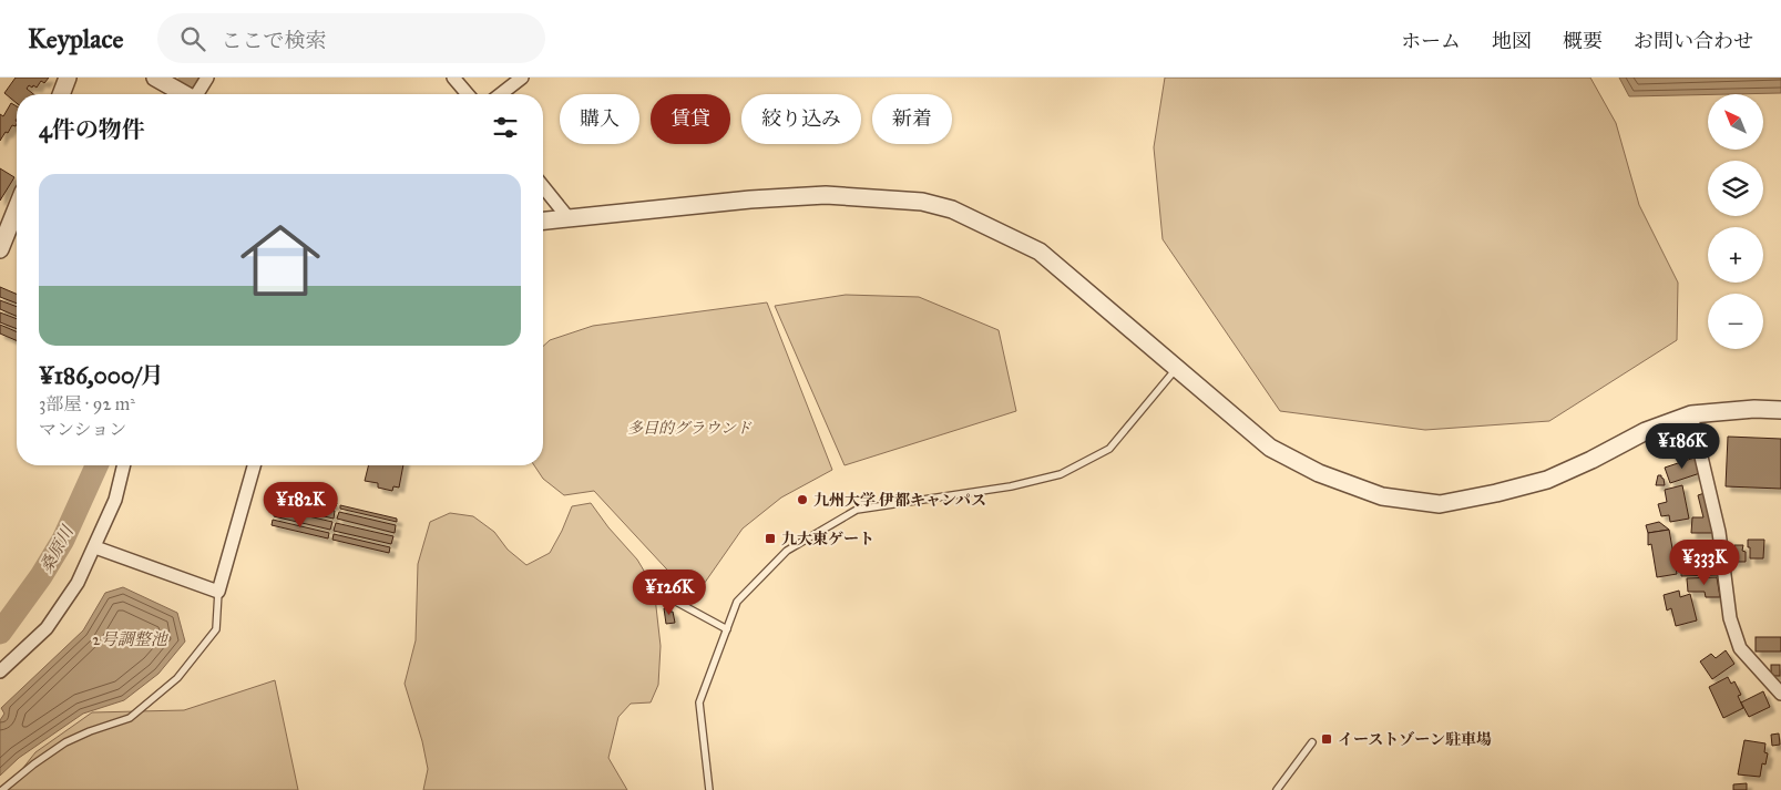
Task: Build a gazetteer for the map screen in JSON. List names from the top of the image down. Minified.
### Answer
{"water":["桑原川","2号調整池"],"parks":["多目的グラウンド"],"places":{"other":["九州大学 伊都キャンパス"],"transit":["九大東ゲート","イーストゾーン駐車場"]},"north":"top left","page":{"header":"Keyplace","search":"ここで検索","nav":["ホーム","地図","概要","お問い合わせ"],"map_buttons":["+","−"],"chip":["購入","賃貸","絞り込み","新着"],"heading":"4件の物件","list":[{"name":"¥186,000/月","note":"3部屋 · 92 m² · マンション"}],"price":["¥186K","¥182K","¥333K","¥126K"]}}
